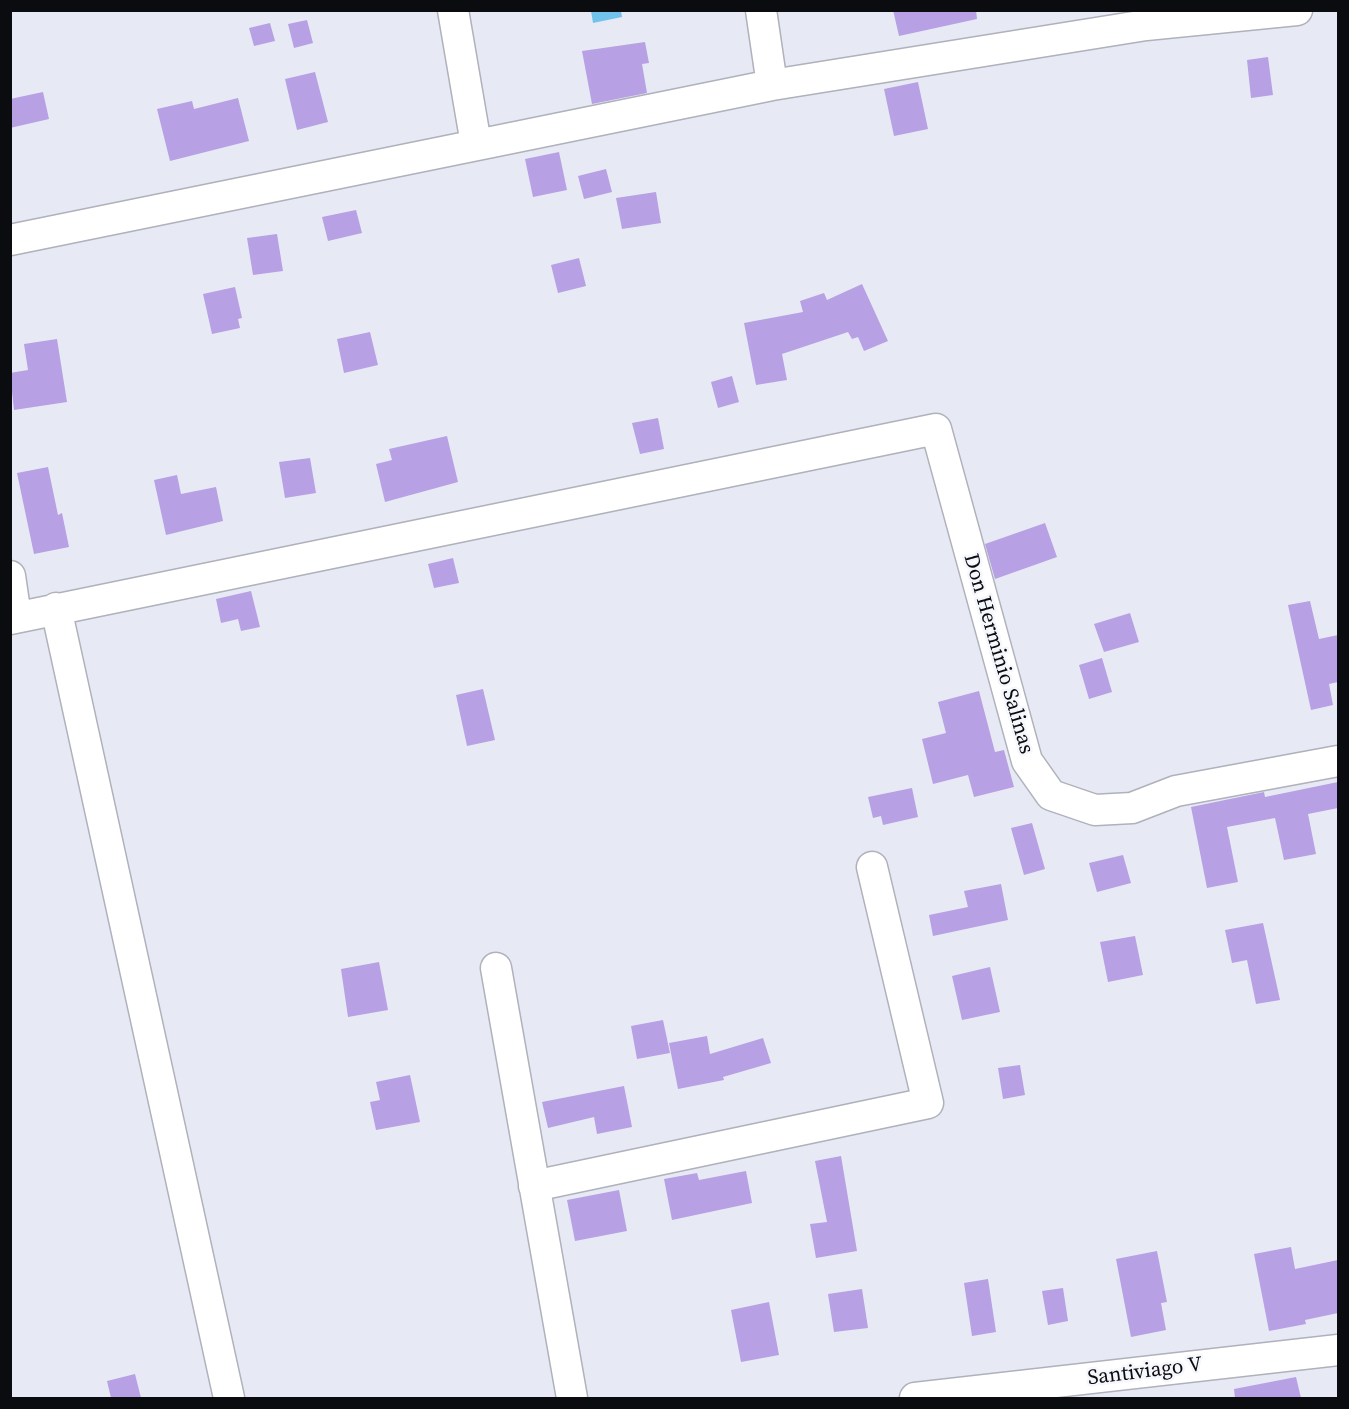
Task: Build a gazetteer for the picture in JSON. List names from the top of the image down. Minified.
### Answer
{"streets":{"street":["Don Herminio Salinas","Santiviago V"]}}
